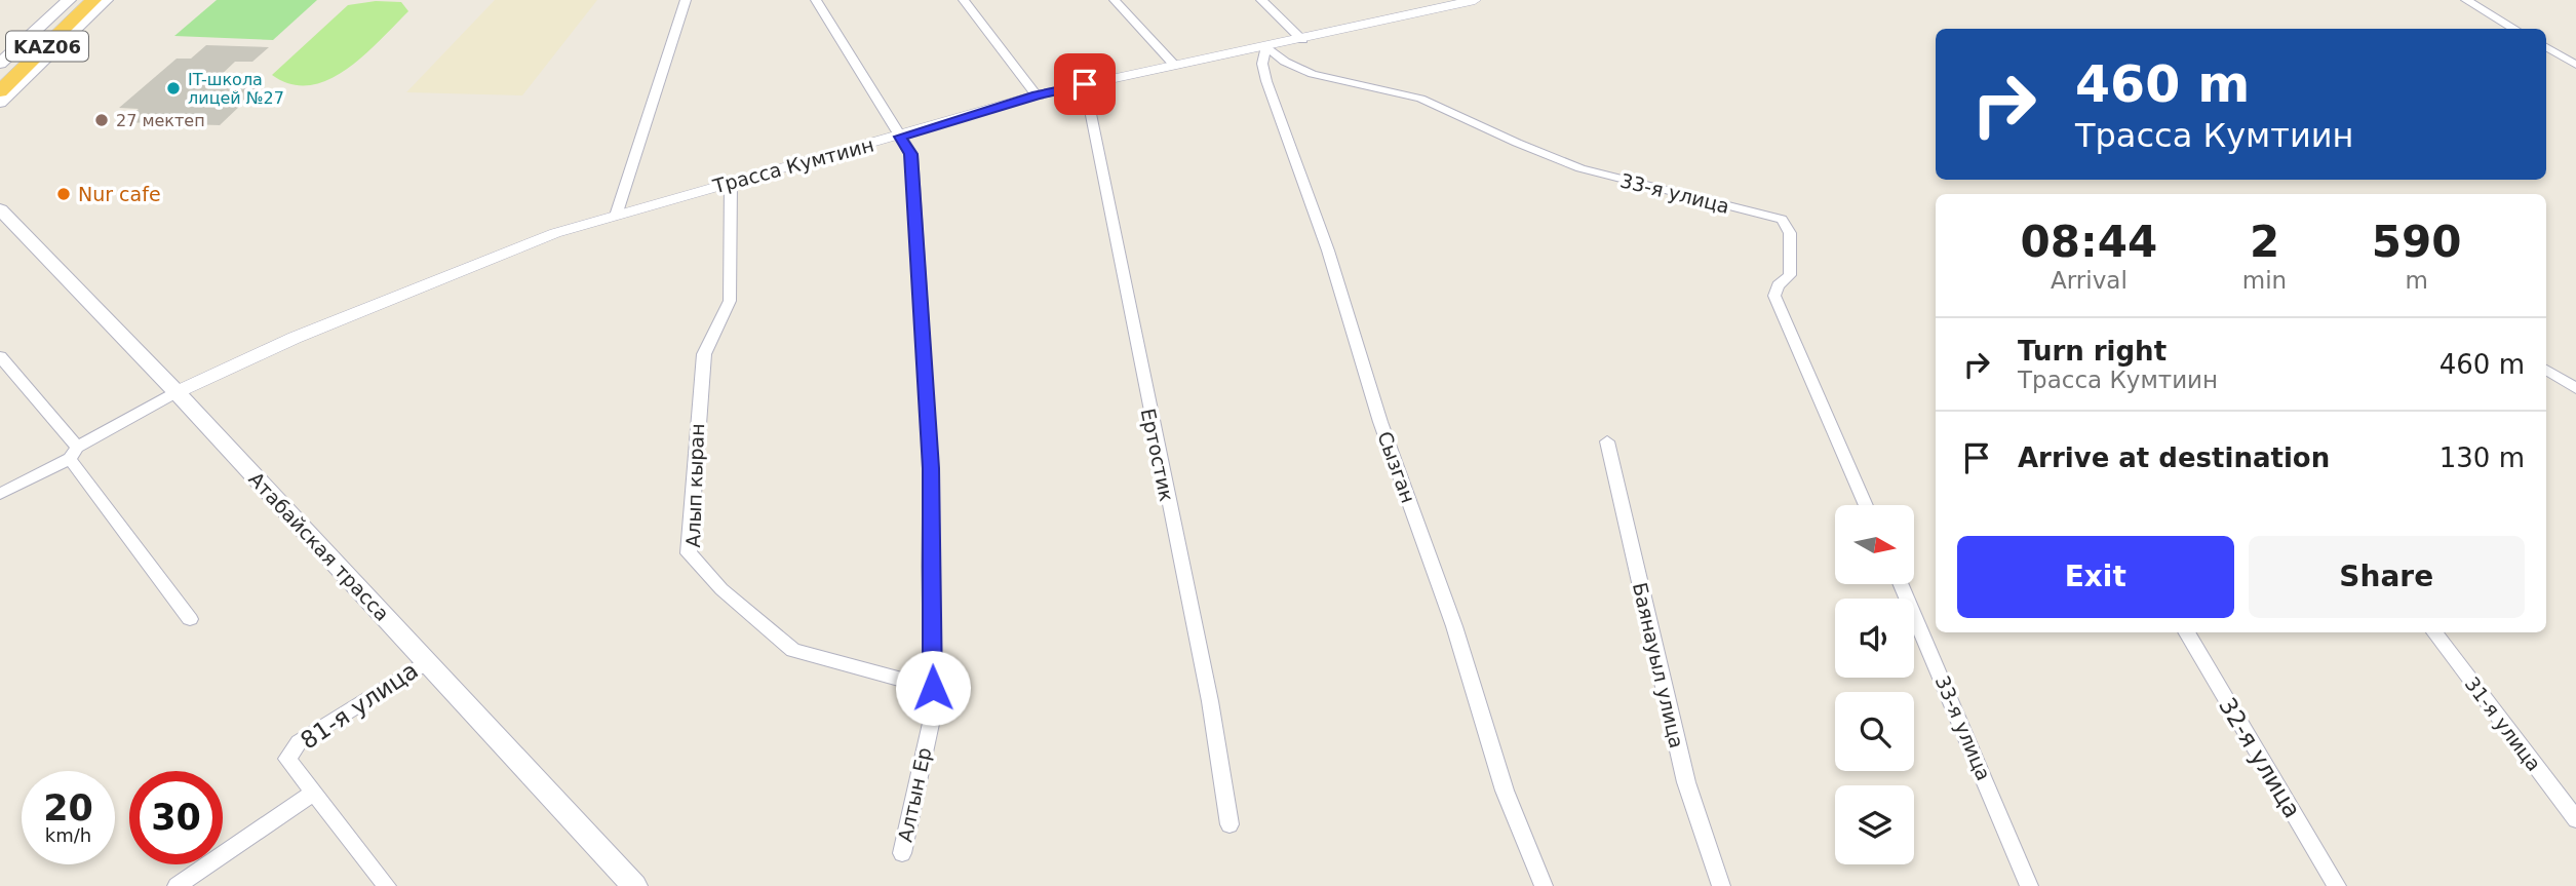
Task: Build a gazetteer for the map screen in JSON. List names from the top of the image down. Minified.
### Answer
{"streets":{"highway":["KАZ06"],"main road":["Атабайская трасса"],"street":["Трасса Кумтиин","33-я улица","Ертостик","Сызган","Алып кыран","Баянауыл улица","81-я улица","31-я улица","32-я улица","Алтын Ер"]},"crossings":[["Трасса Кумтиин","33-я улица"],["Трасса Кумтиин","Ертостик"],["Трасса Кумтиин","Сызган"],["Трасса Кумтиин","Алып кыран"],["Трасса Кумтиин","Атабайская трасса"],["Трасса Кумтиин","Алтын Ер"],["33-я улица","Сызган"],["Алып кыран","Алтын Ер"],["Атабайская трасса","81-я улица"]],"places":["IT-школа лицей №27","27 мектеп","Nur cafe"],"north":"right","page":{"turn":["460 m","Трасса Кумтиин"],"eta":["08:44","Arrival","2","min","590","m"],"list":[{"name":"Turn right","note":"Трасса Кумтиин","value":"460 m"},{"name":"Arrive at destination","value":"130 m"}],"buttons":["Exit","Share"],"speed":"20 km/h","limit":"30"}}
